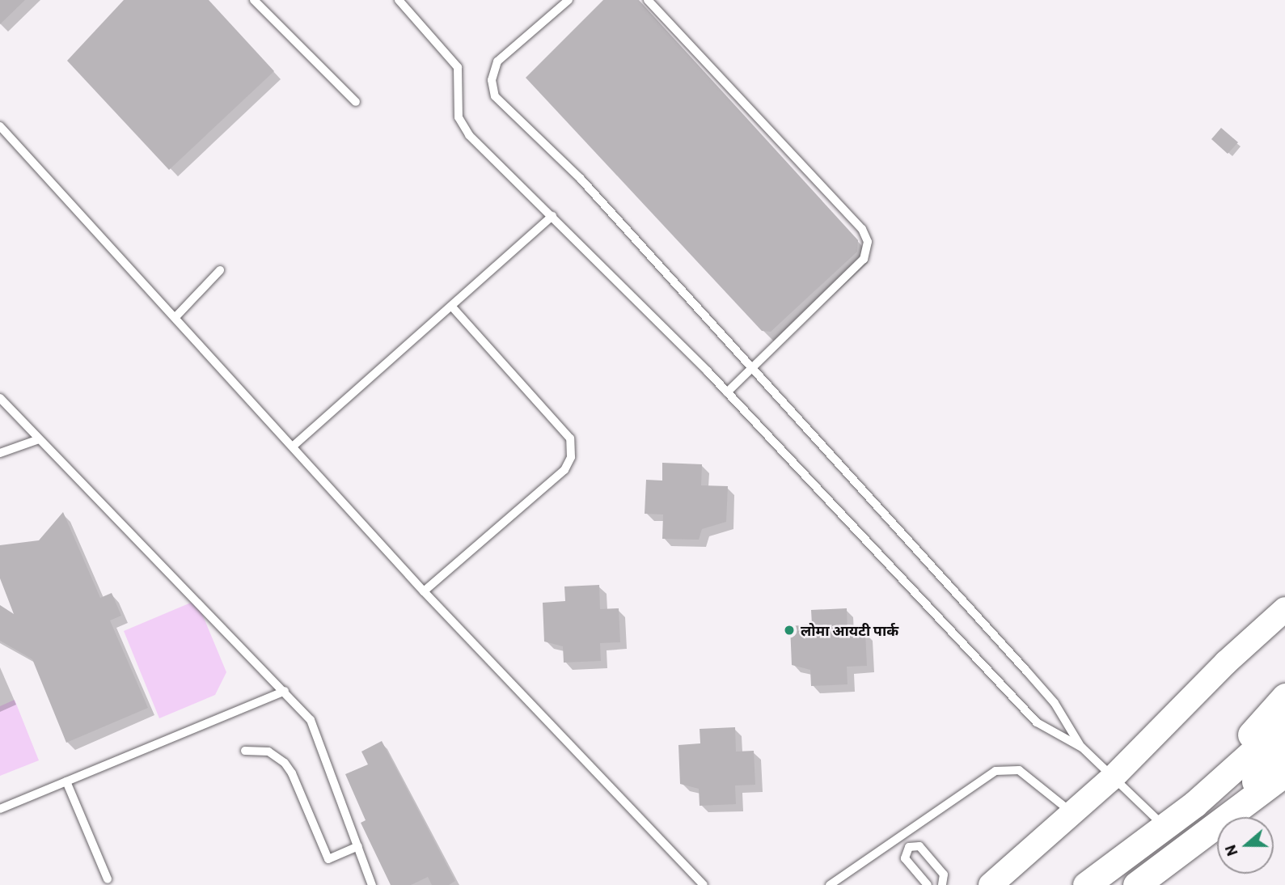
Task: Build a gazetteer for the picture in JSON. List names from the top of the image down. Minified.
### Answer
{"places":["लोमा आयटी पार्क"],"north":"left"}
